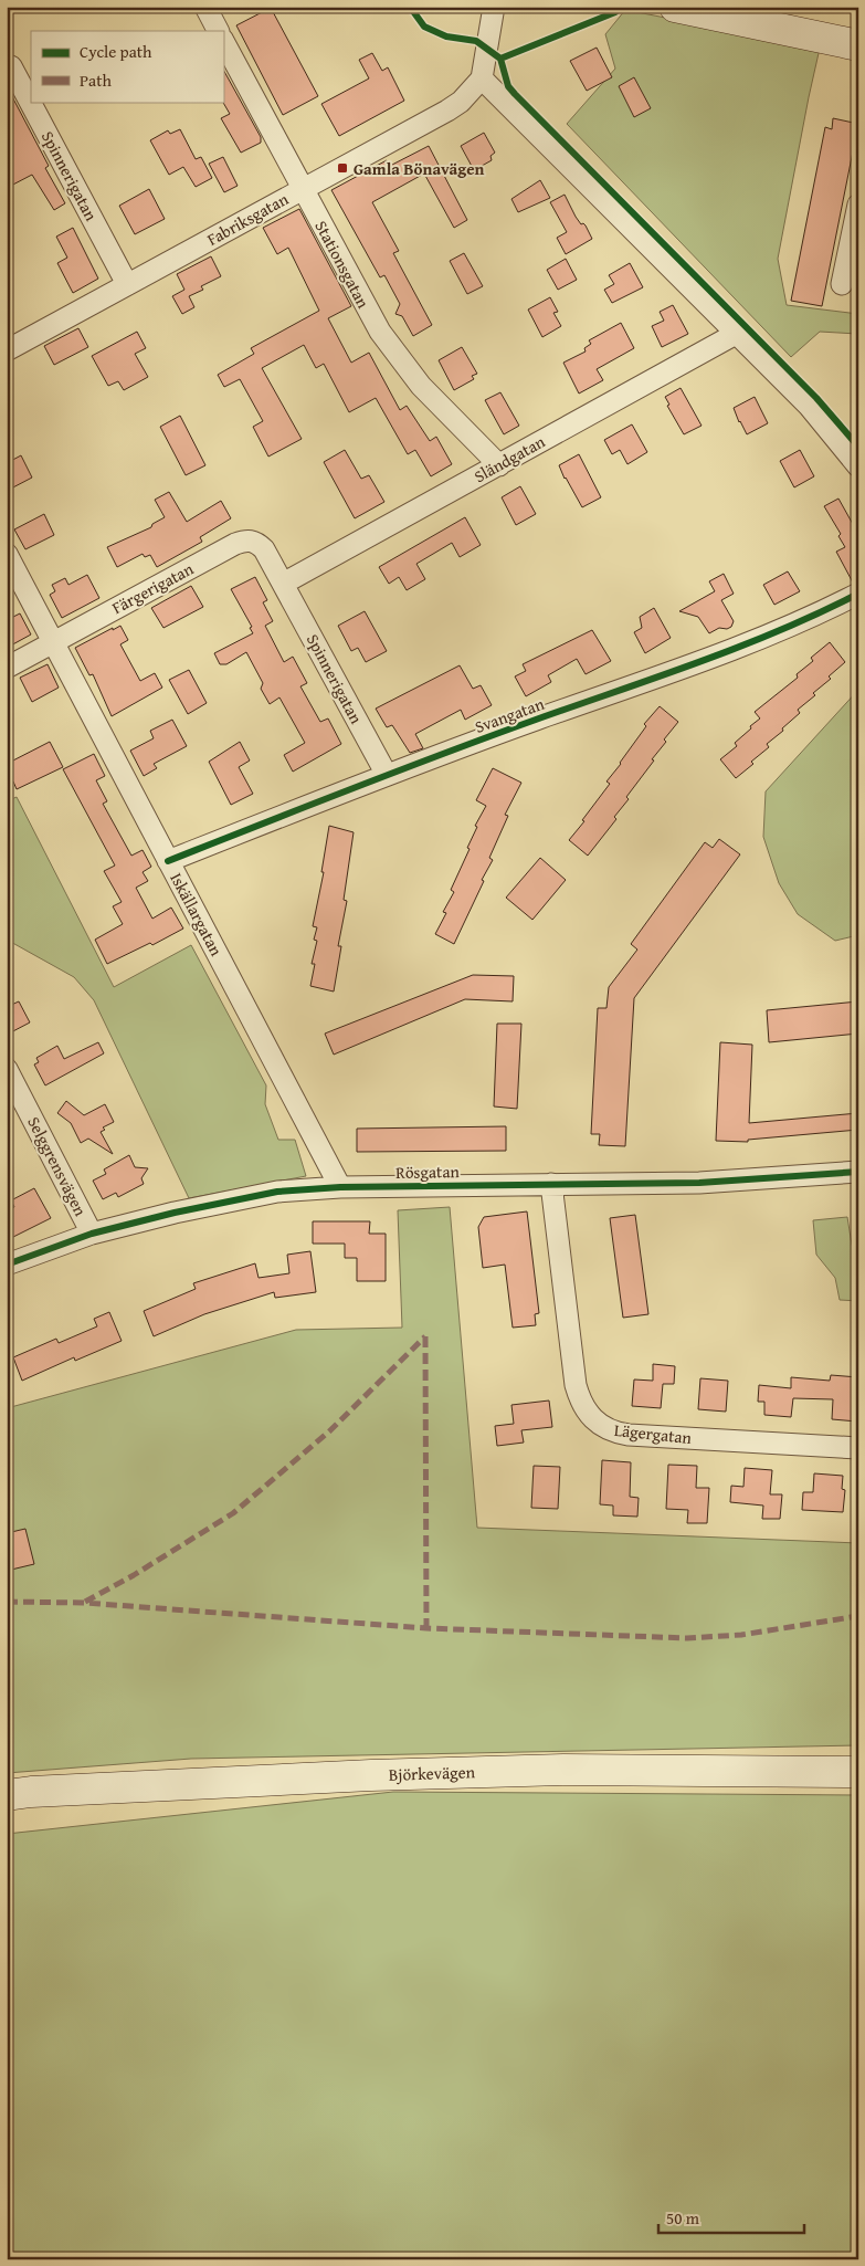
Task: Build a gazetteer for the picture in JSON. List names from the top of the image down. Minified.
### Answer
{"streets":{"main road":["Björkevägen"],"street":["Spinnerigatan","Fabriksgatan","Stationsgatan","Sländgatan","Färgerigatan","Svangatan","Iskällargatan","Selggrensvägen","Rösgatan","Lägergatan"]},"crossings":[["Spinnerigatan","Fabriksgatan"],["Spinnerigatan","Sländgatan"],["Spinnerigatan","Färgerigatan"],["Spinnerigatan","Svangatan"],["Fabriksgatan","Stationsgatan"],["Stationsgatan","Sländgatan"],["Sländgatan","Färgerigatan"],["Färgerigatan","Iskällargatan"],["Svangatan","Iskällargatan"],["Iskällargatan","Rösgatan"],["Selggrensvägen","Rösgatan"],["Rösgatan","Lägergatan"]],"places":{"transit":["Gamla Bönavägen"]},"legend":["Cycle path","Path"],"scale_bar":"50 m"}
